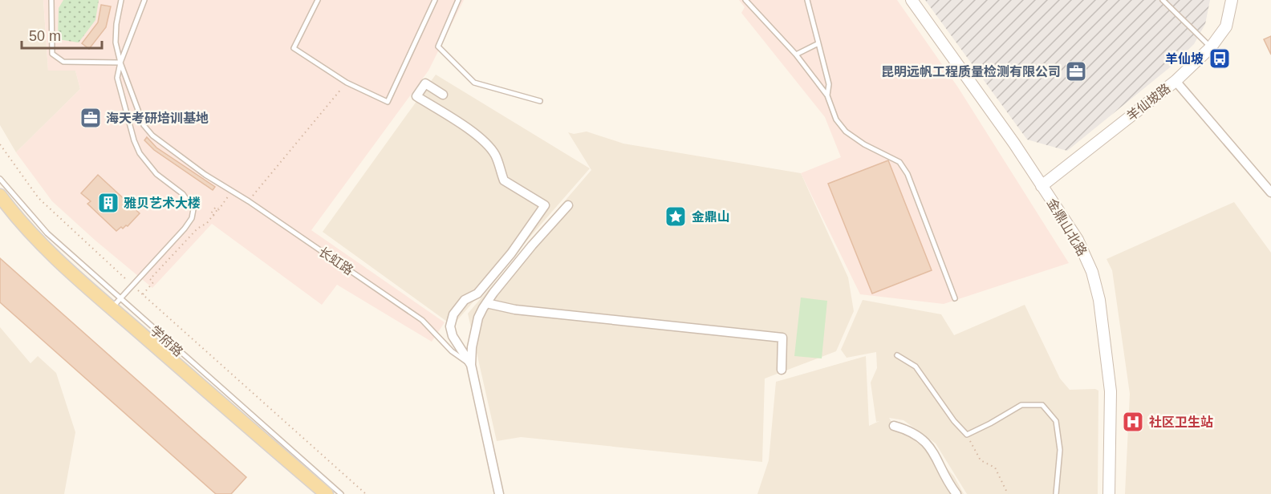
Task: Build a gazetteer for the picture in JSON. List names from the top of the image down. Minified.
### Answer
{"streets":{"main road":["学府路"],"street":["羊仙坡路","金鼎山北路"],"lane":["长虹路"]},"crossings":[["羊仙坡路","金鼎山北路"]],"places":{"bus stop":["羊仙坡"],"office":["昆明远帆工程质量检测有限公司","海天考研培训基地"],"building":["雅贝艺术大楼"],"place":["金鼎山"],"hospital":["社区卫生站"]},"scale_bar":"50 m"}
